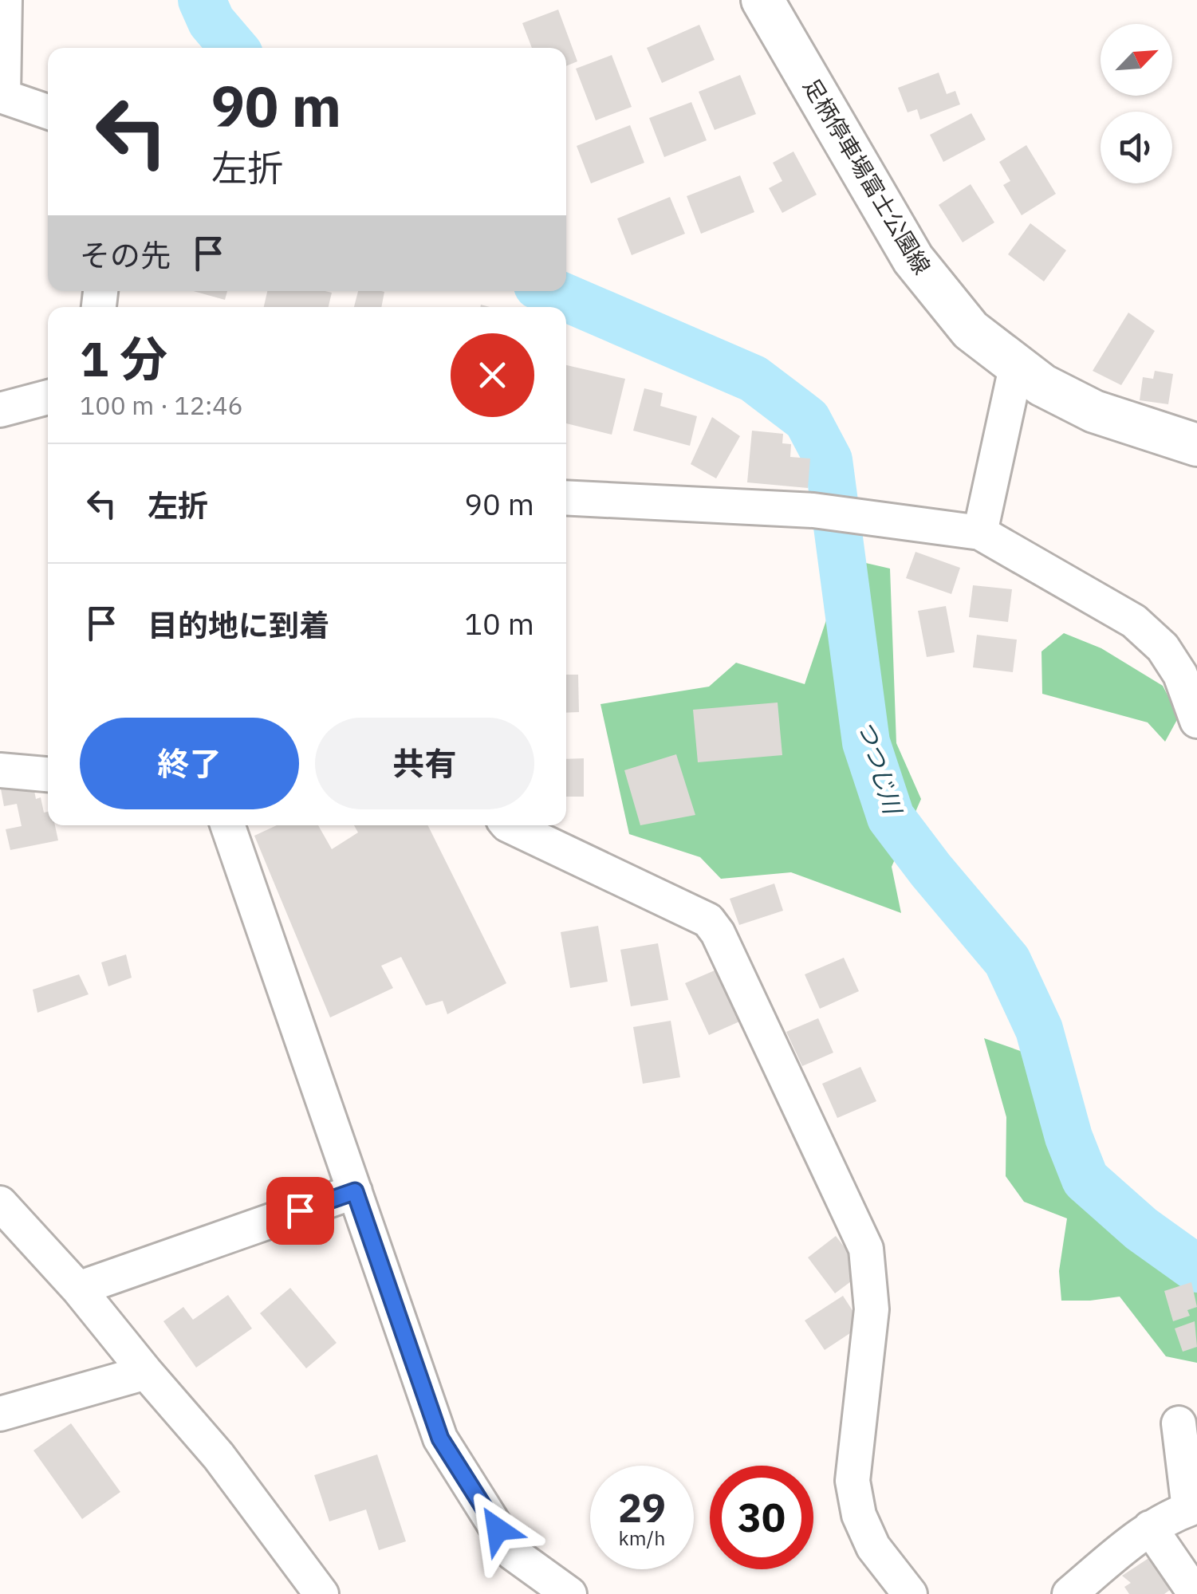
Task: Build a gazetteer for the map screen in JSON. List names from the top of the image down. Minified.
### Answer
{"streets":{"main road":["足柄停車場富士公園線"]},"water":["つつじ川"],"north":"top right","page":{"turn":["90 m","左折"],"then":"その先","heading":["1 分","100 m · 12:46"],"list":[{"name":"左折","value":"90 m"},{"name":"目的地に到着","value":"10 m"}],"buttons":["終了","共有"],"speed":"29 km/h","limit":"30"}}
